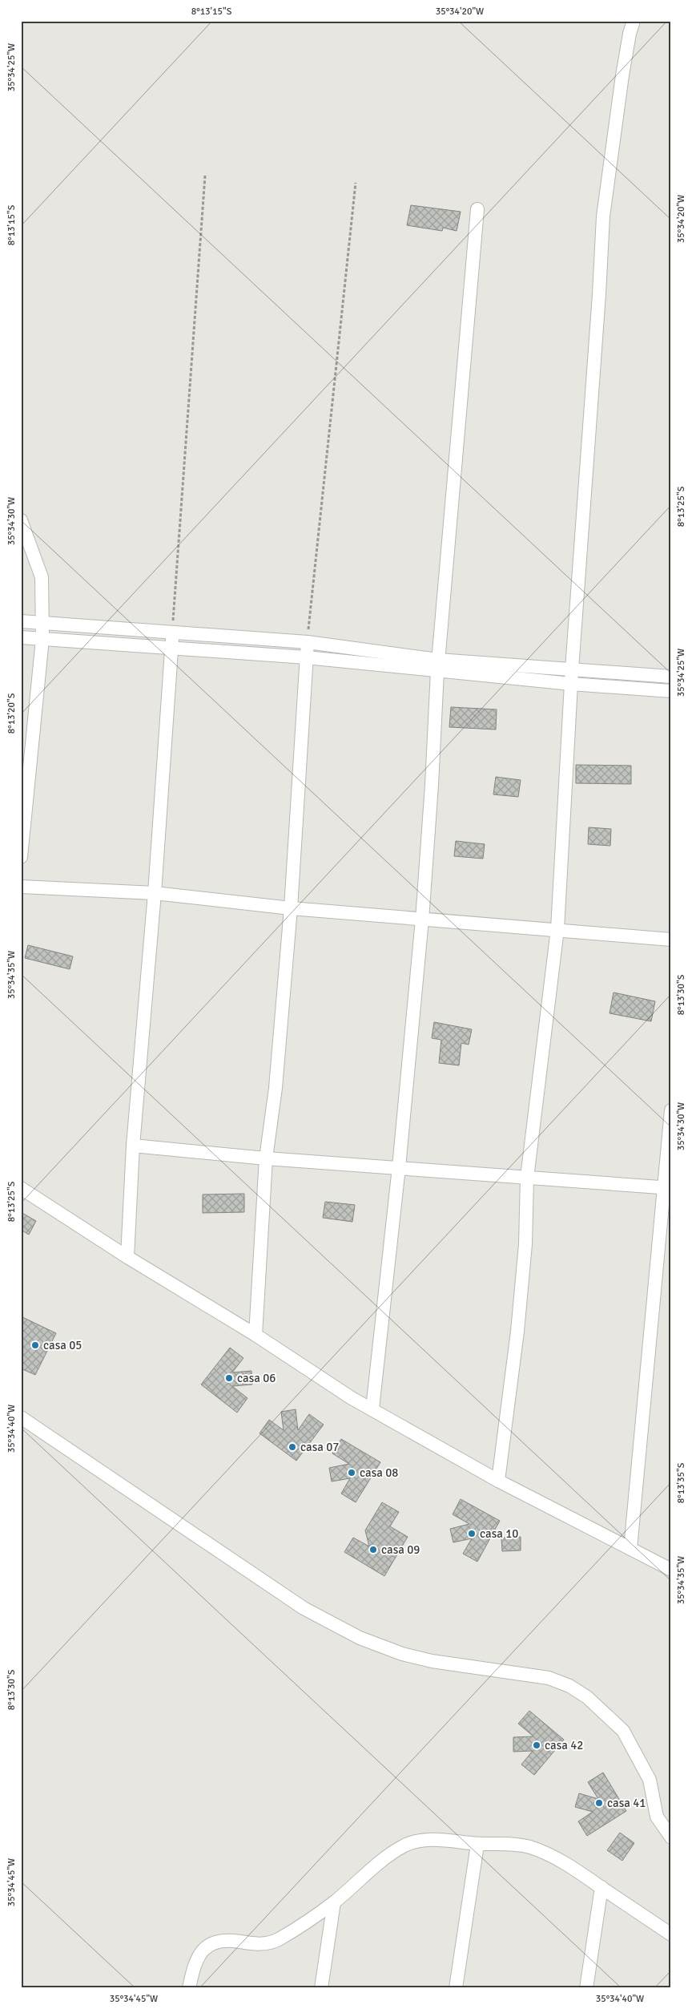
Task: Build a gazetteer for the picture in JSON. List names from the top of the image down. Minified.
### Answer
{"places":["casa 05","casa 06","casa 07","casa 08","casa 10","casa 09","casa 42","casa 41"],"coordinates":["8°13'15\"S","35°34'20\"W","35°34'25\"W","8°13'25\"S","35°34'30\"W","8°13'20\"S","35°34'35\"W","8°13'30\"S","35°34'40\"W","8°13'35\"S","35°34'45\"W"]}
